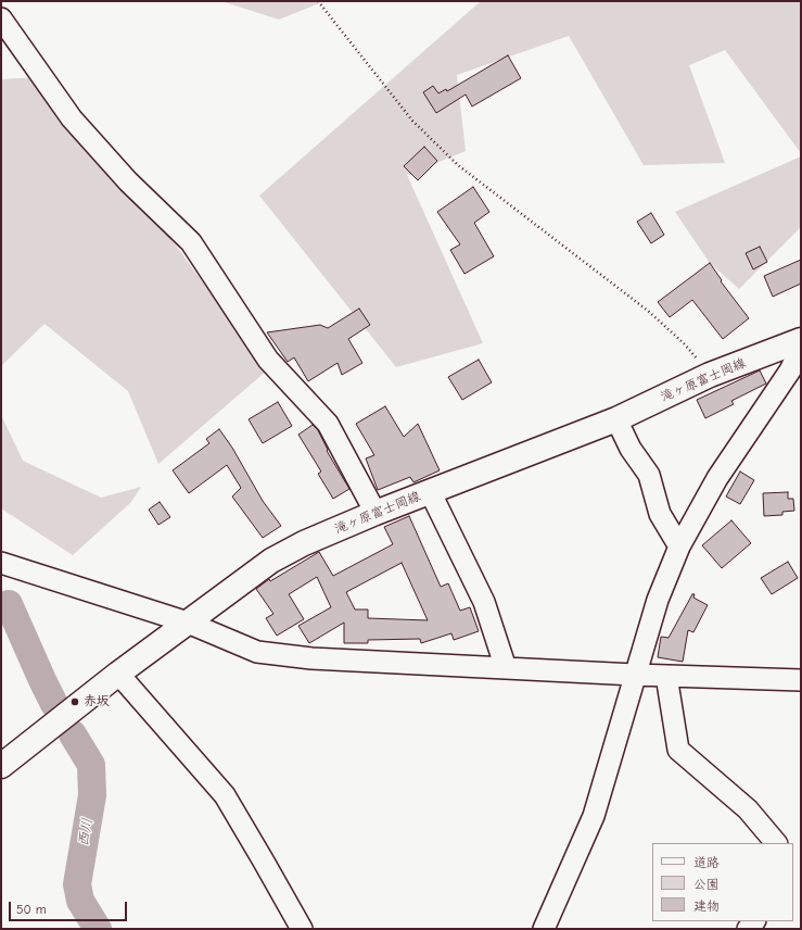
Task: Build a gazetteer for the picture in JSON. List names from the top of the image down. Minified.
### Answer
{"streets":{"main road":["滝ヶ原富士岡線"]},"water":["西川"],"places":["赤坂"],"legend":["道路","公園","建物"],"scale_bar":"50 m"}
